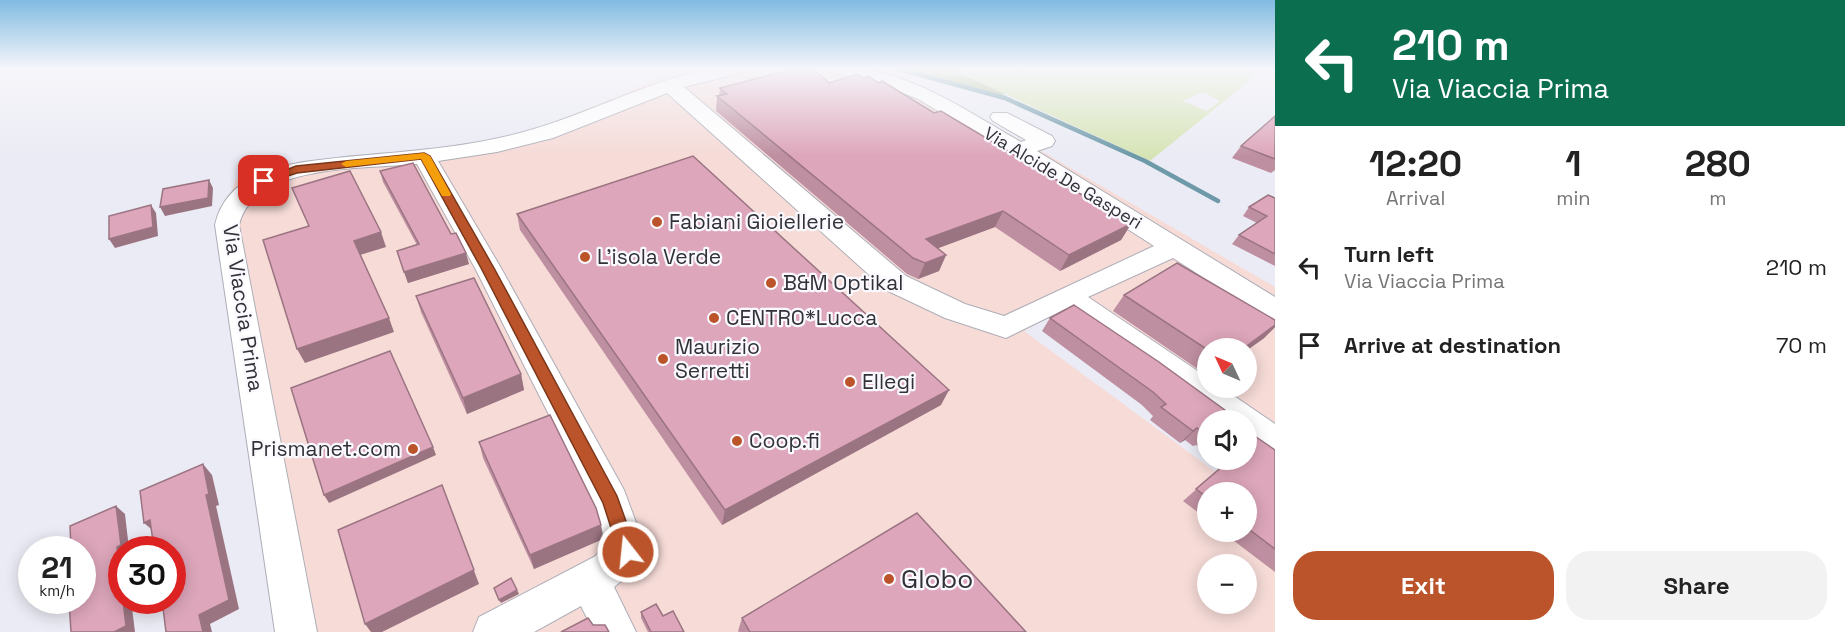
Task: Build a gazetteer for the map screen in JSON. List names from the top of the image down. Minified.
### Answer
{"streets":{"street":["Via Alcide De Gasperi","Via Viaccia Prima"]},"places":["Fabiani Gioiellerie","L'isola Verde","B&M Optikal","CENTRO*Lucca","Maurizio Serretti","Ellegi","Coop.fi","Prismanet.com","Globo"],"north":"top left","page":{"turn":["210 m","Via Viaccia Prima"],"eta":["12:20","Arrival","1","min","280","m"],"list":[{"name":"Turn left","note":"Via Viaccia Prima","value":"210 m"},{"name":"Arrive at destination","value":"70 m"}],"map_buttons":["+","−"],"speed":"21 km/h","limit":"30","buttons":["Exit","Share"]}}
